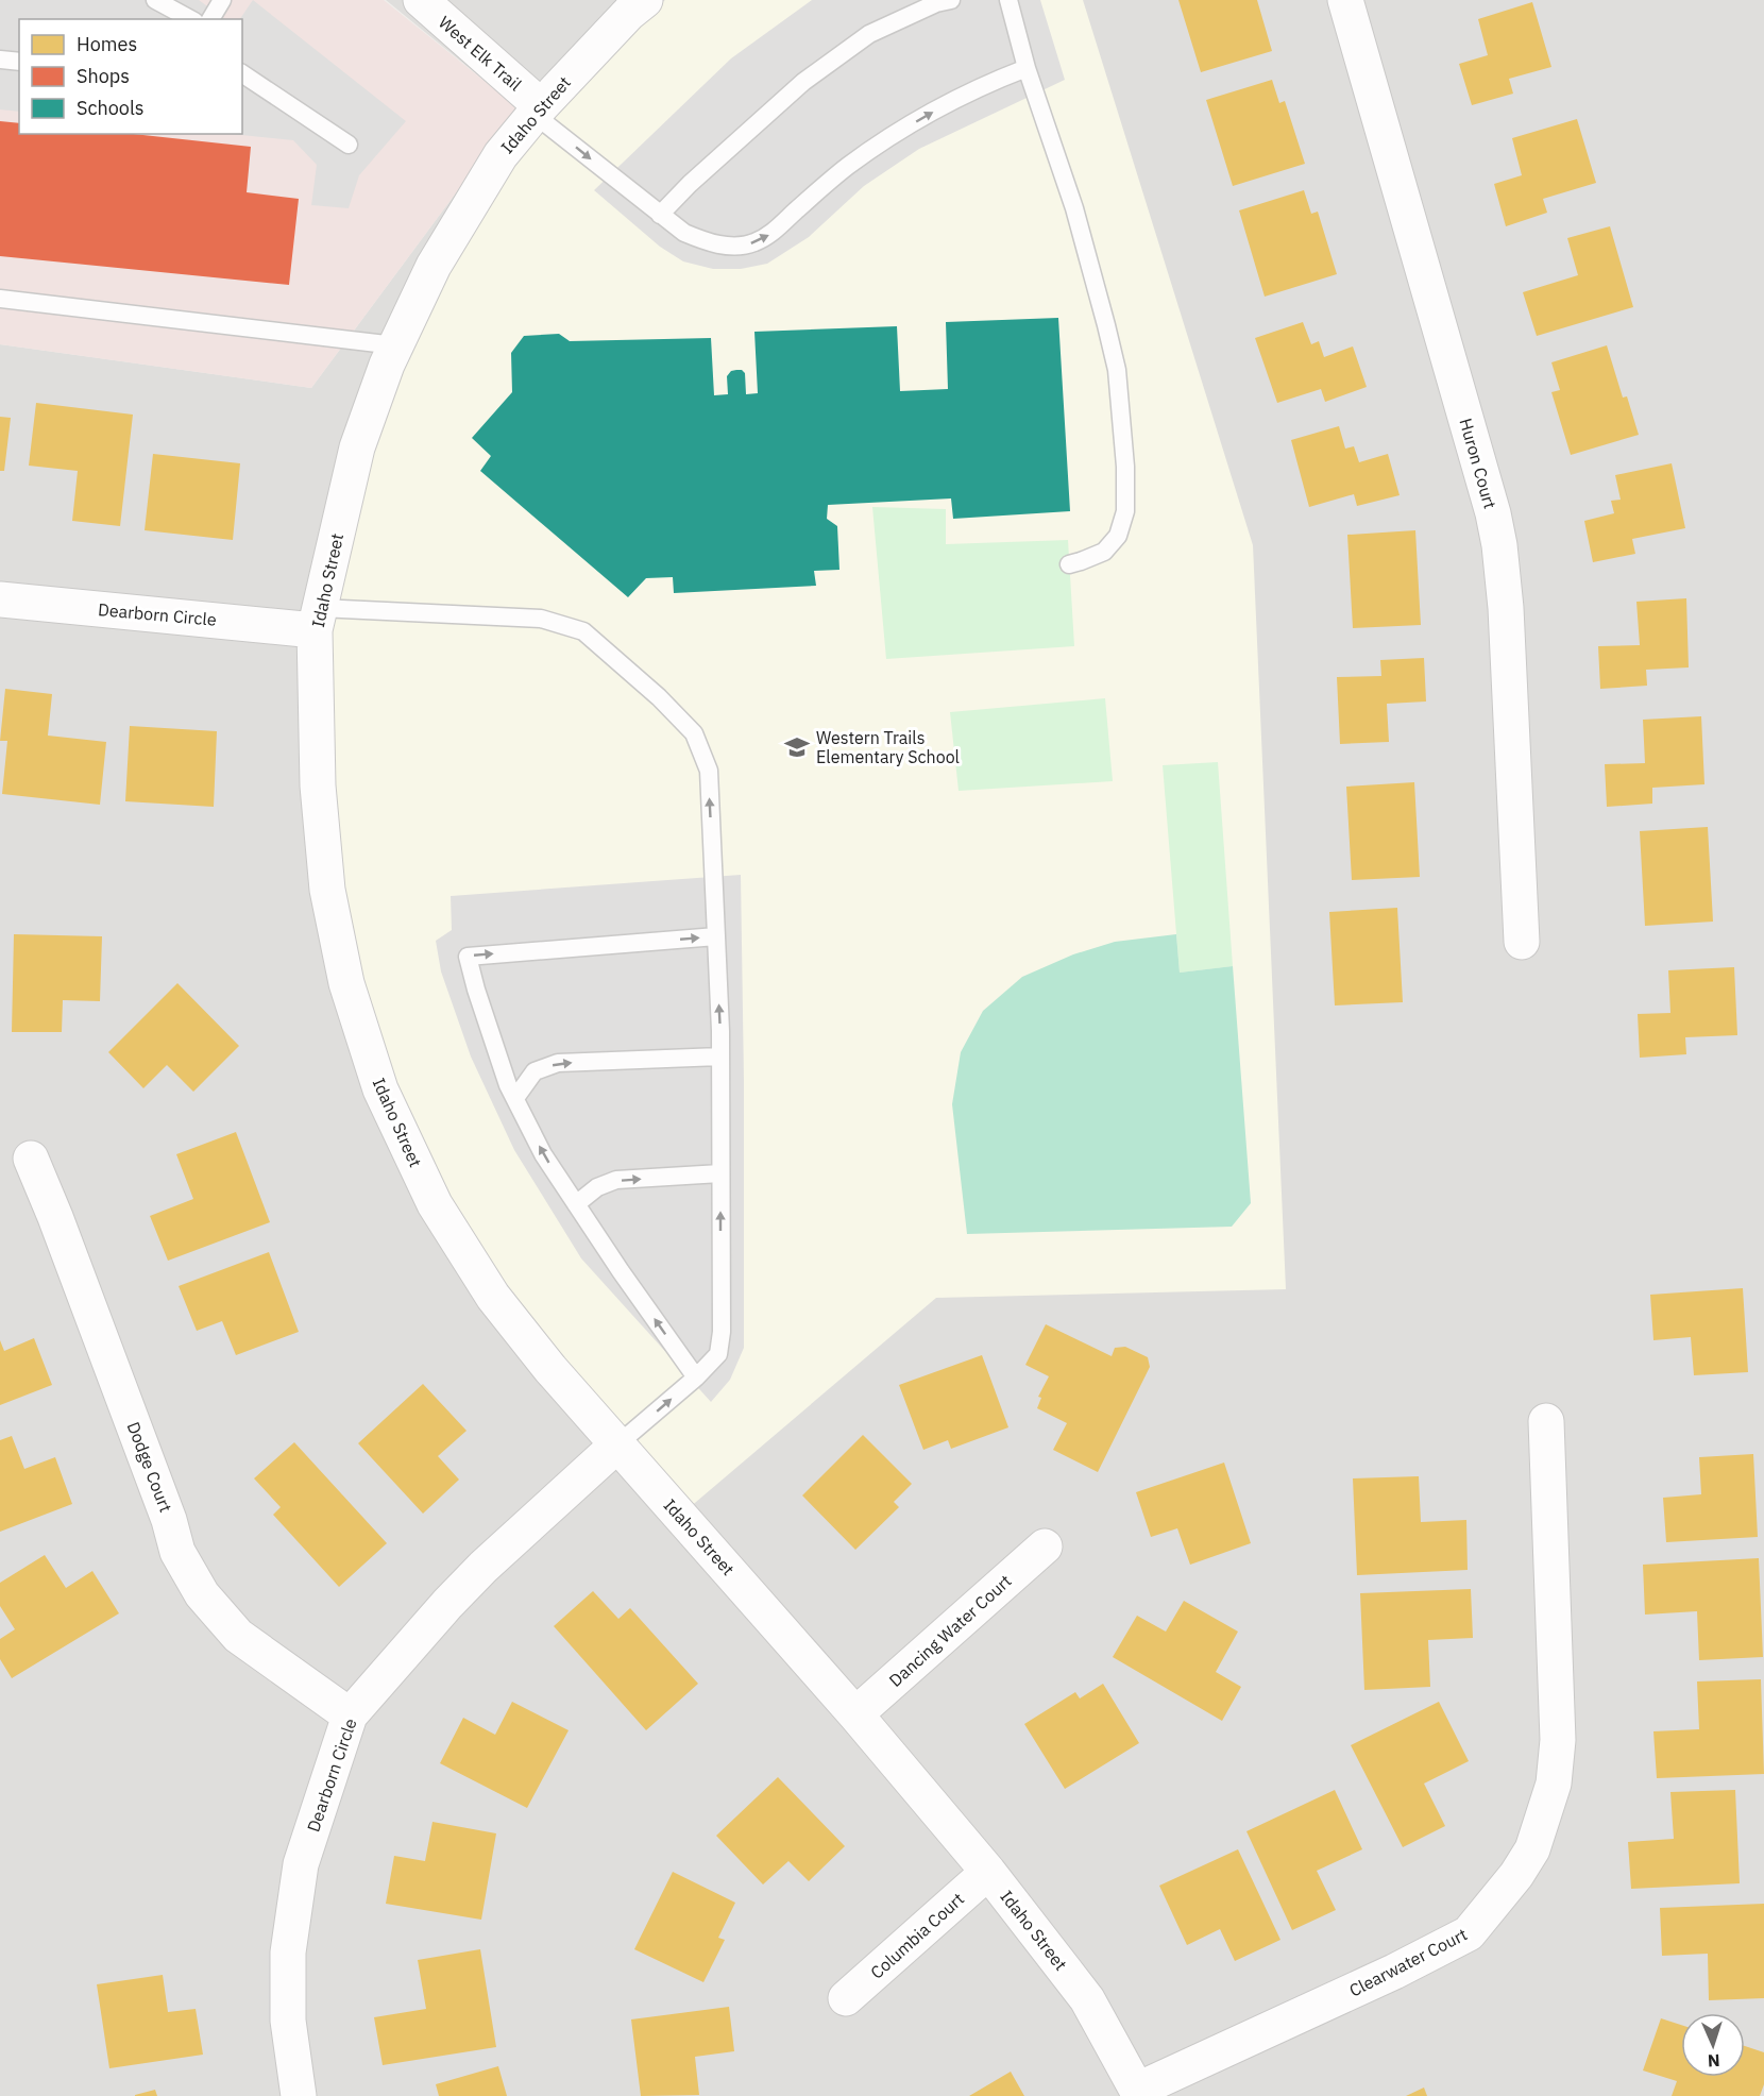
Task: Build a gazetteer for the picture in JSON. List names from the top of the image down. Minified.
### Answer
{"streets":{"street":["West Elk Trail","Idaho Street","Huron Court","Dearborn Circle","Dodge Court","Dancing Water Court","Columbia Court","Clearwater Court"]},"crossings":[["West Elk Trail","Idaho Street"],["Idaho Street","Dearborn Circle"],["Idaho Street","Dancing Water Court"],["Idaho Street","Columbia Court"],["Idaho Street","Clearwater Court"],["Dearborn Circle","Dodge Court"]],"places":{"school or university":["Western Trails Elementary School"]},"legend":["Homes","Shops","Schools"],"north":"bottom"}
